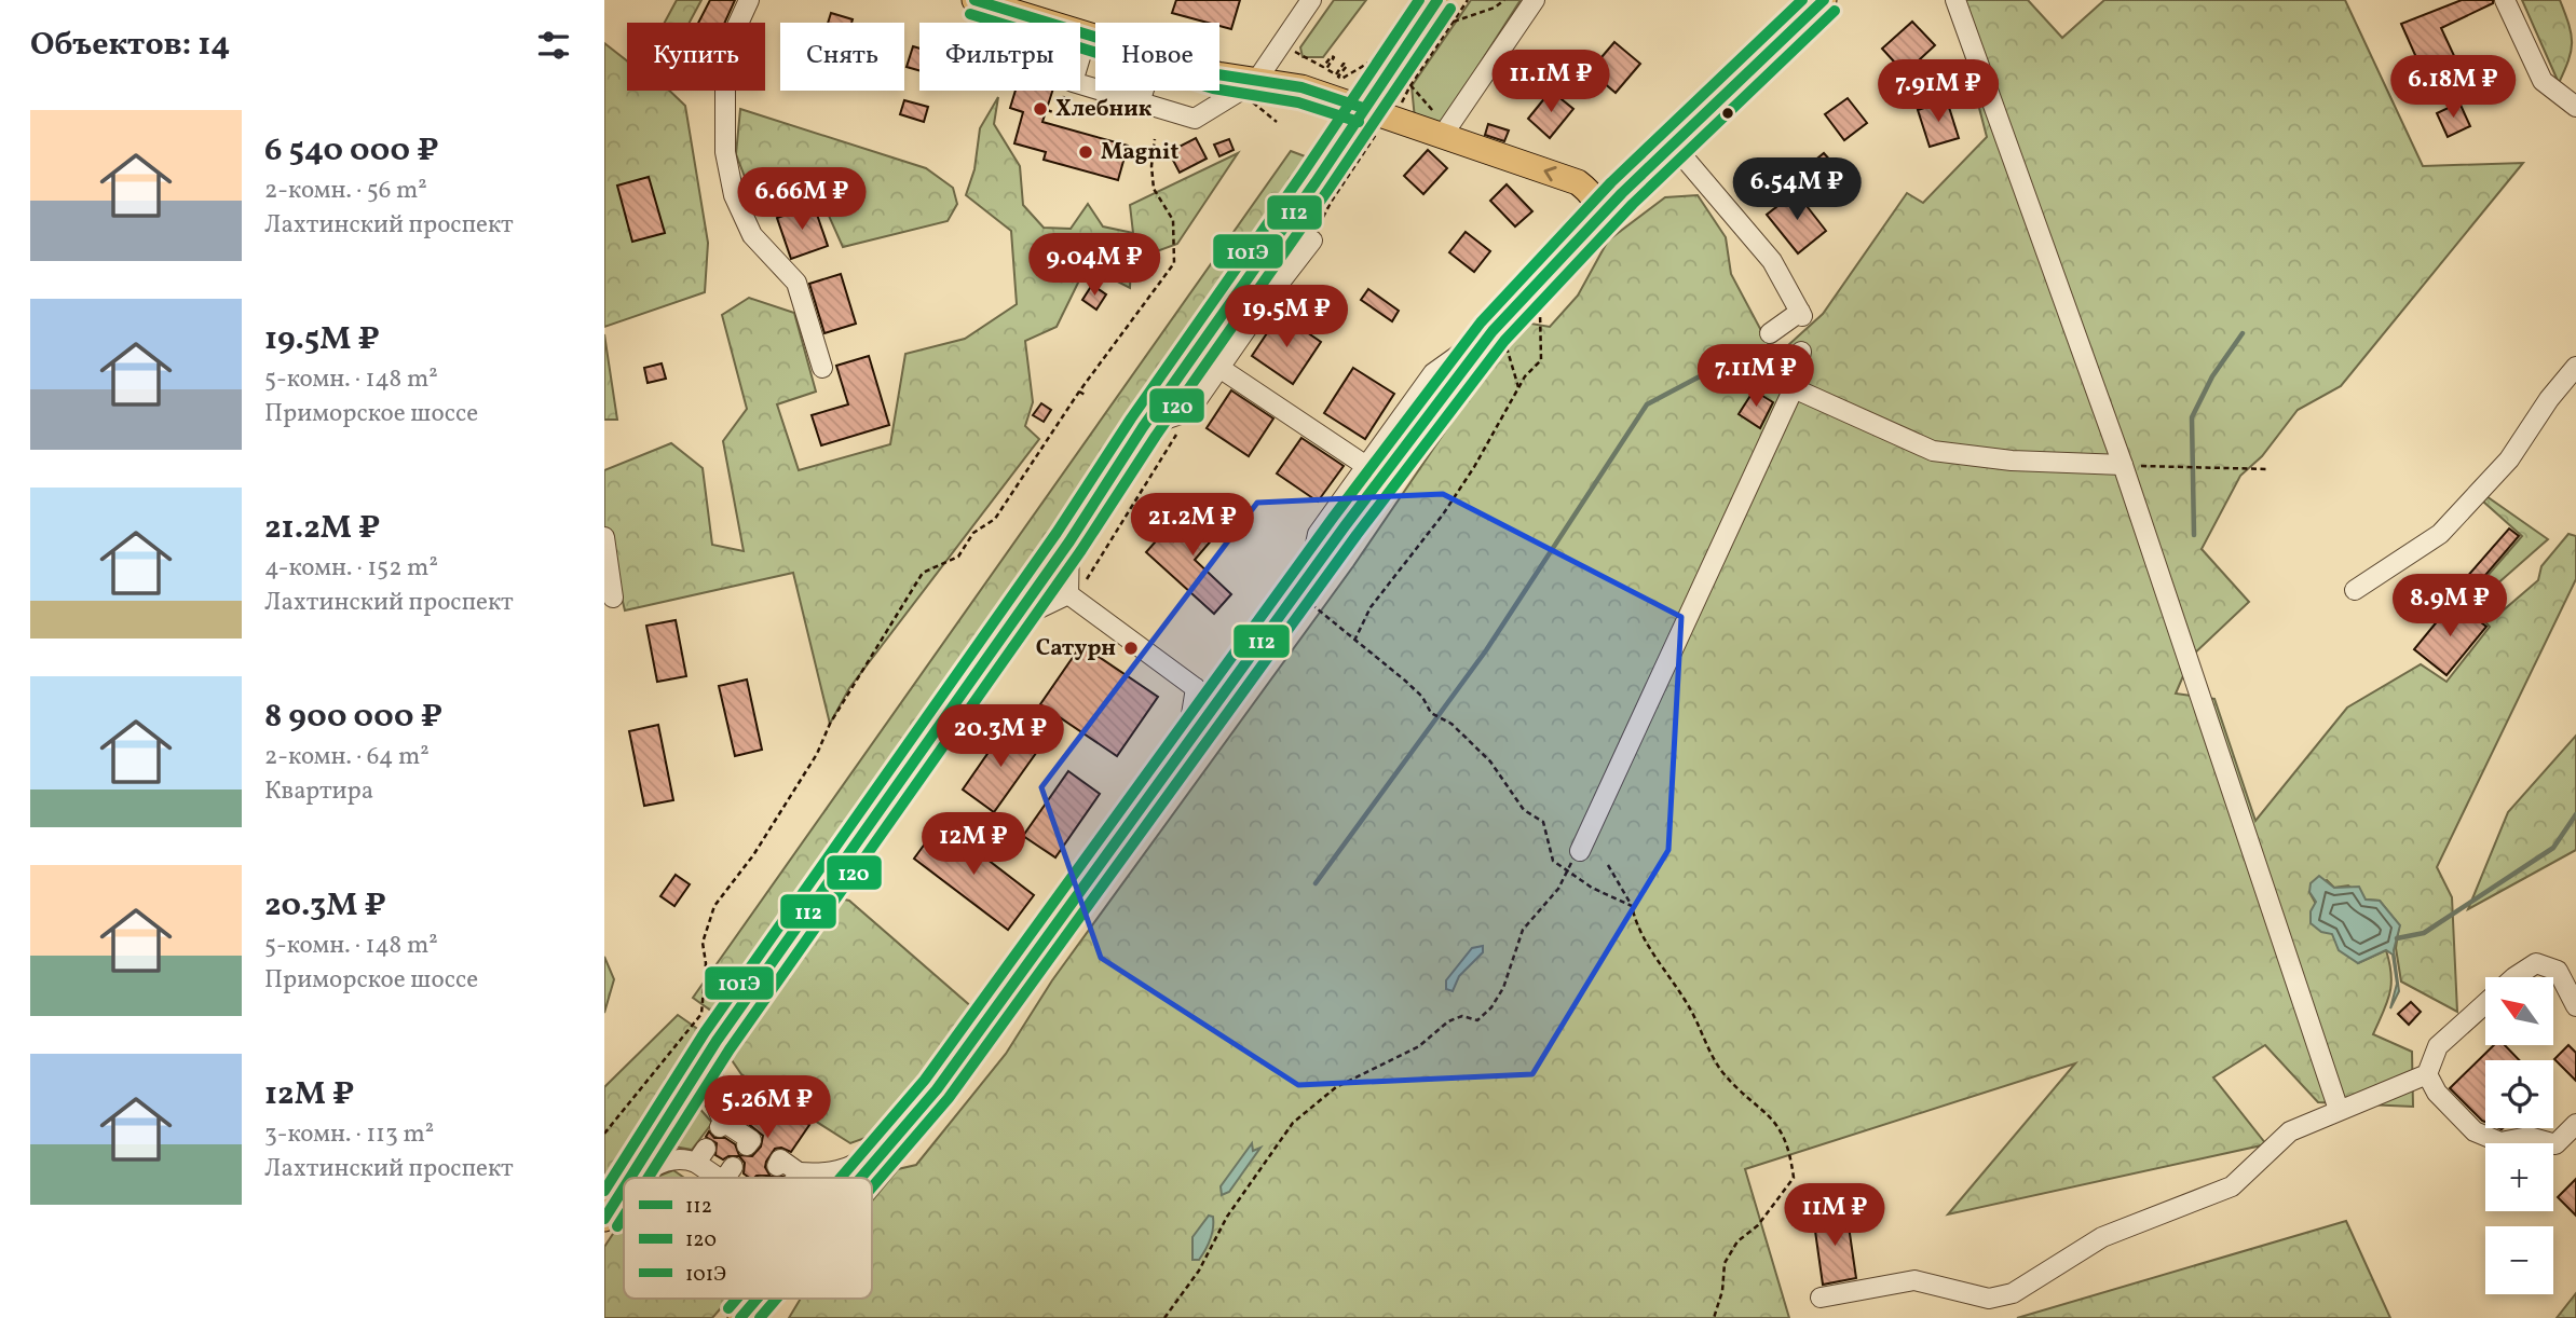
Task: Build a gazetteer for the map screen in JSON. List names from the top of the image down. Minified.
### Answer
{"places":["Хлебник","Magnit","Сатурн"],"lines":["transit line 112","transit line 101Э","transit line 120"],"legend":["112","120","101Э"],"north":"top left","page":{"heading":"Объектов: 14","chip":["Купить","Снять","Фильтры","Новое"],"price":["11.1M ₽","6.18M ₽","7.91M ₽","6.54M ₽","6.66M ₽","9.04M ₽","19.5M ₽","7.11M ₽","21.2M ₽","8.9M ₽","20.3M ₽","12M ₽","5.26M ₽","11M ₽"],"list":[{"name":"6 540 000 ₽","note":"2-комн. · 56 m² · Лахтинский проспект"},{"name":"19.5M ₽","note":"5-комн. · 148 m² · Приморское шоссе"},{"name":"21.2M ₽","note":"4-комн. · 152 m² · Лахтинский проспект"},{"name":"8 900 000 ₽","note":"2-комн. · 64 m² · Квартира"},{"name":"20.3M ₽","note":"5-комн. · 148 m² · Приморское шоссе"},{"name":"12M ₽","note":"3-комн. · 113 m² · Лахтинский проспект"}],"map_buttons":["+","−"]}}
